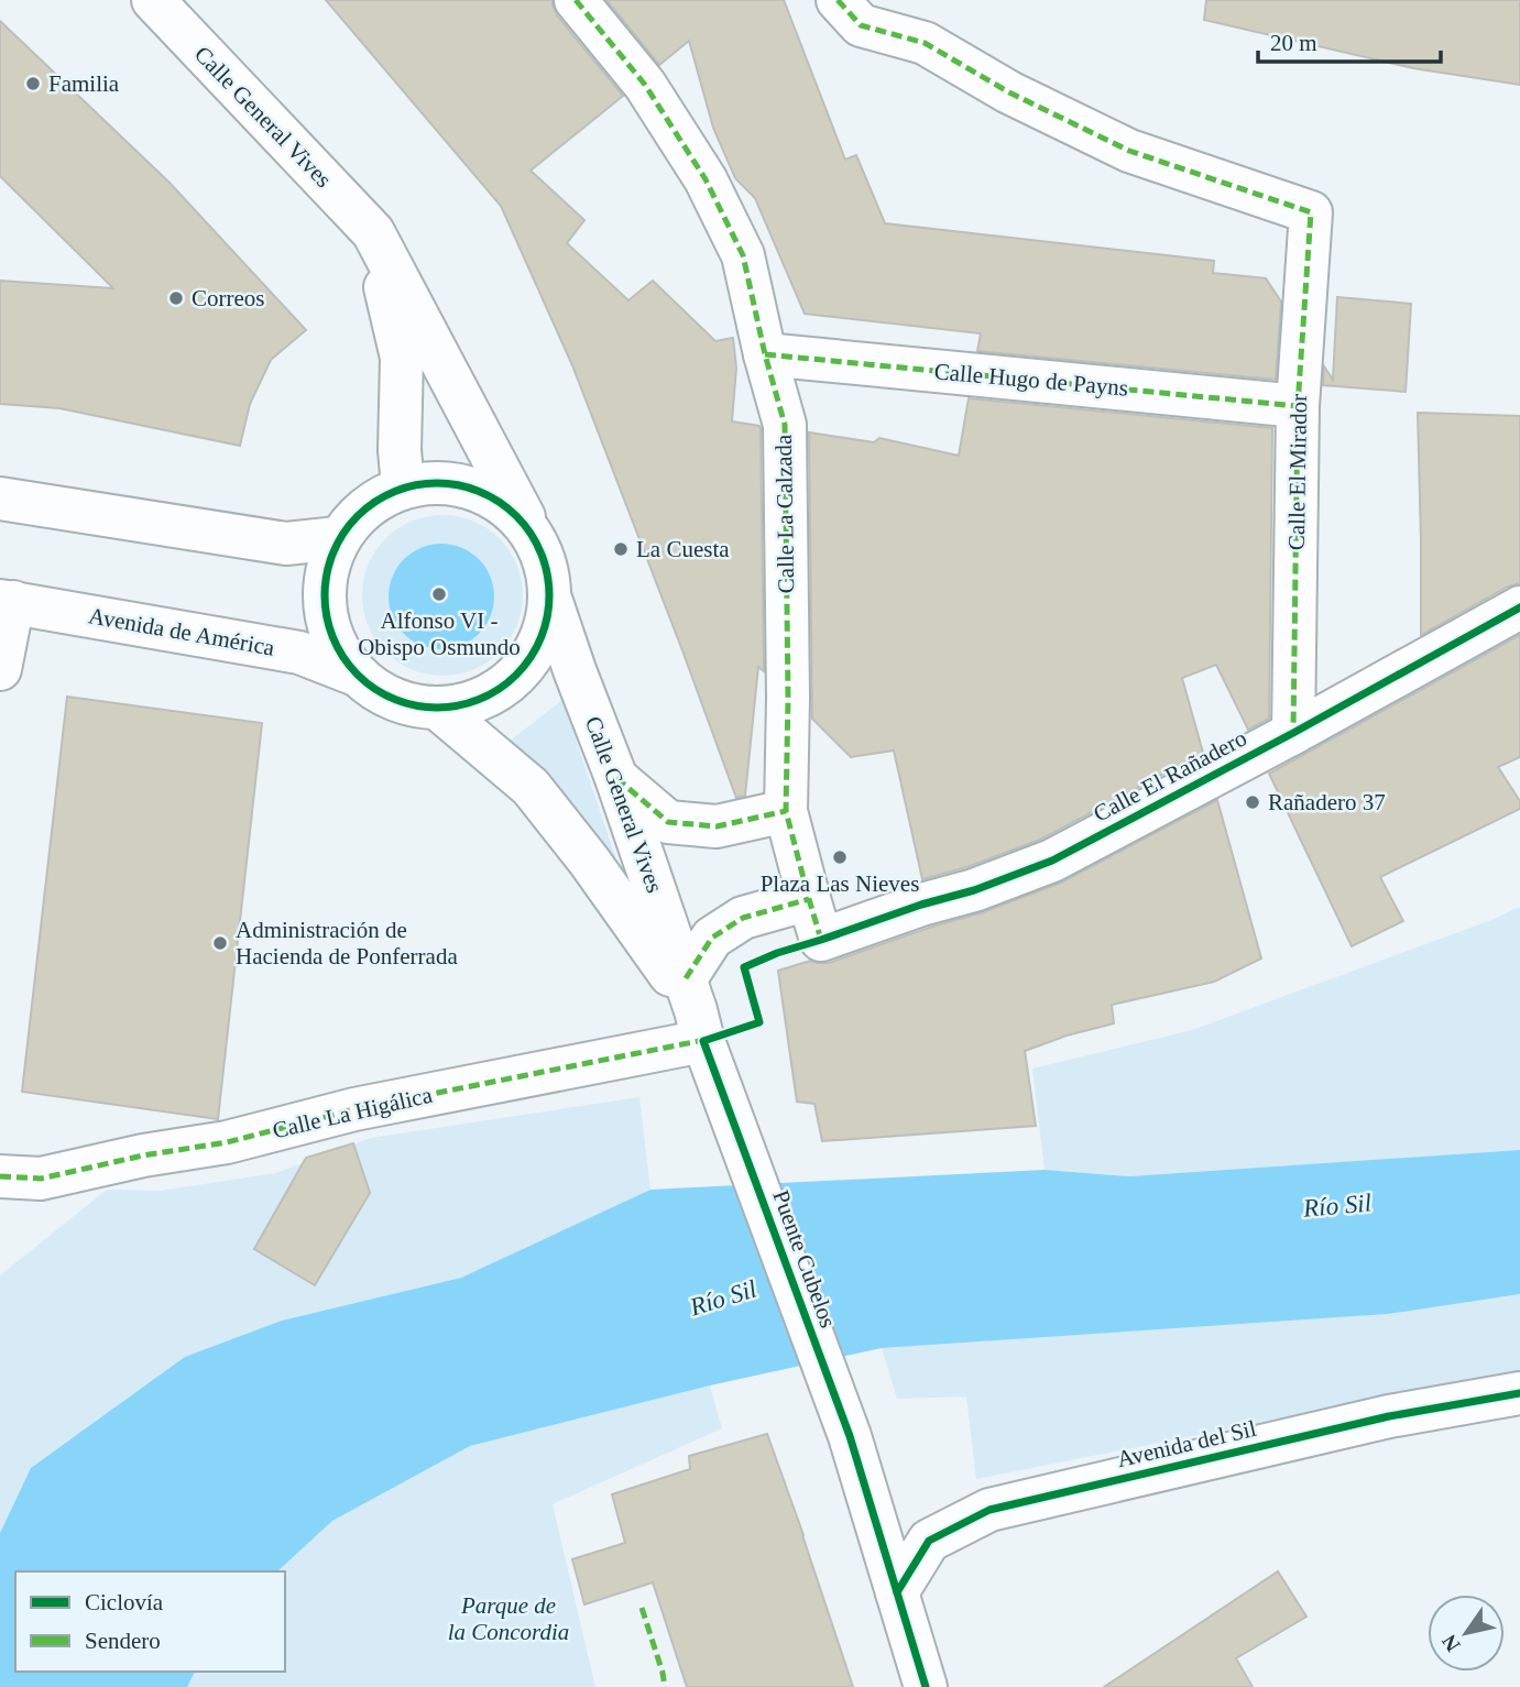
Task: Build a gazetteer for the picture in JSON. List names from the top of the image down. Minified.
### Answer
{"streets":{"street":["Calle General Vives","Calle Hugo de Payns","Calle El Mirador","Calle La Calzada","Avenida de América","Calle El Rañadero","Calle La Higálica","Puente Cubelos","Avenida del Sil"]},"crossings":[["Calle General Vives","Avenida de América"],["Calle General Vives","Calle La Higálica"],["Calle General Vives","Puente Cubelos"],["Calle Hugo de Payns","Calle El Mirador"],["Calle Hugo de Payns","Calle La Calzada"],["Calle El Mirador","Calle El Rañadero"],["Calle La Calzada","Calle El Rañadero"],["Puente Cubelos","Avenida del Sil"]],"water":["Río Sil"],"parks":["Parque de la Concordia"],"places":["Familia","Correos","La Cuesta","Alfonso VI - Obispo Osmundo","Rañadero 37","Plaza Las Nieves","Administración de Hacienda de Ponferrada"],"legend":["Ciclovía","Sendero"],"scale_bar":"20 m","north":"bottom left"}
